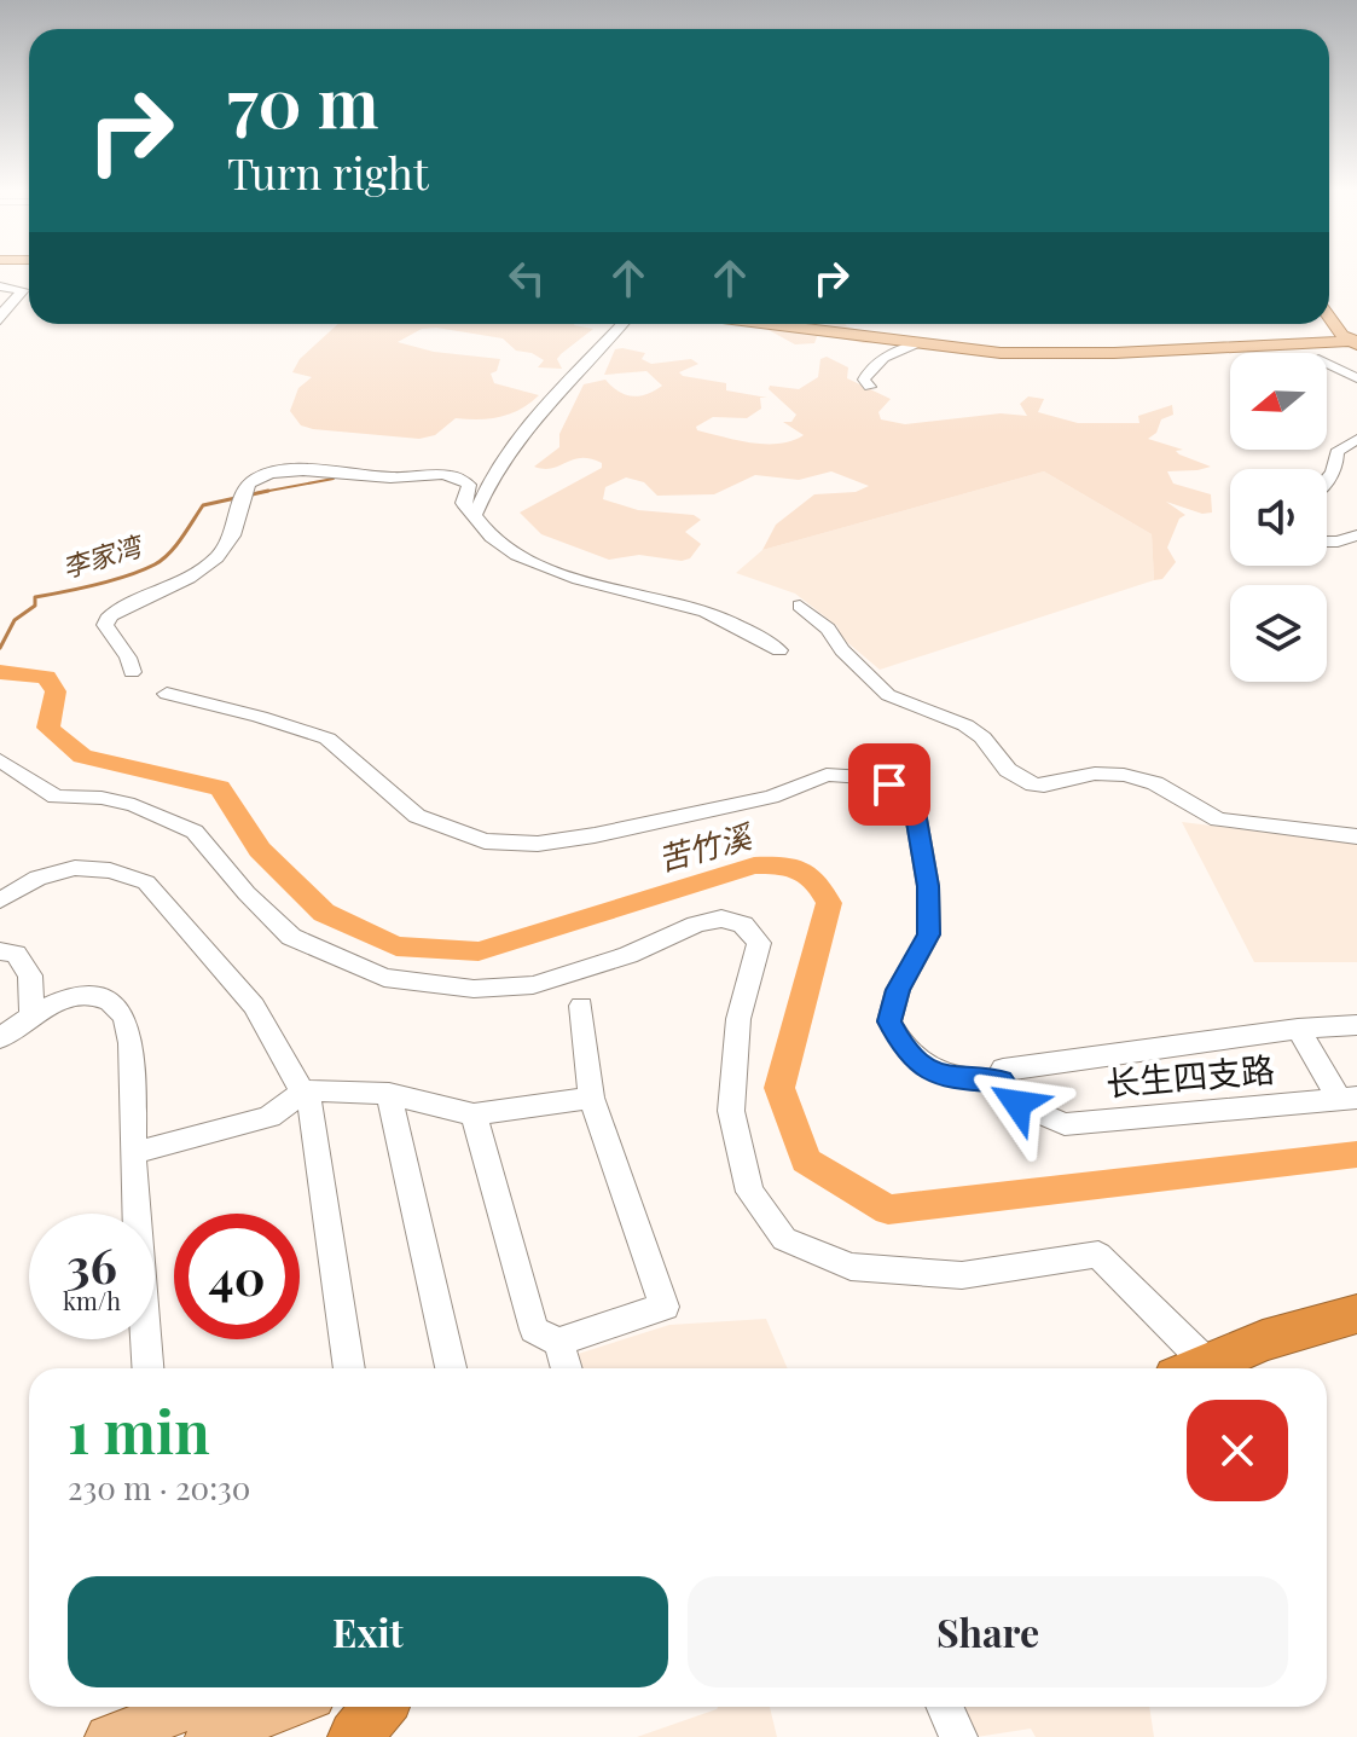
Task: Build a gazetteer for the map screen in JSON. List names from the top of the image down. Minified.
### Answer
{"streets":{"street":["长生四支路"]},"water":["李家湾","苦竹溪"],"north":"left","page":{"turn":["70 m","Turn right"],"speed":"36 km/h","limit":"40","heading":["1 min","230 m · 20:30"],"buttons":["Exit","Share"]}}
